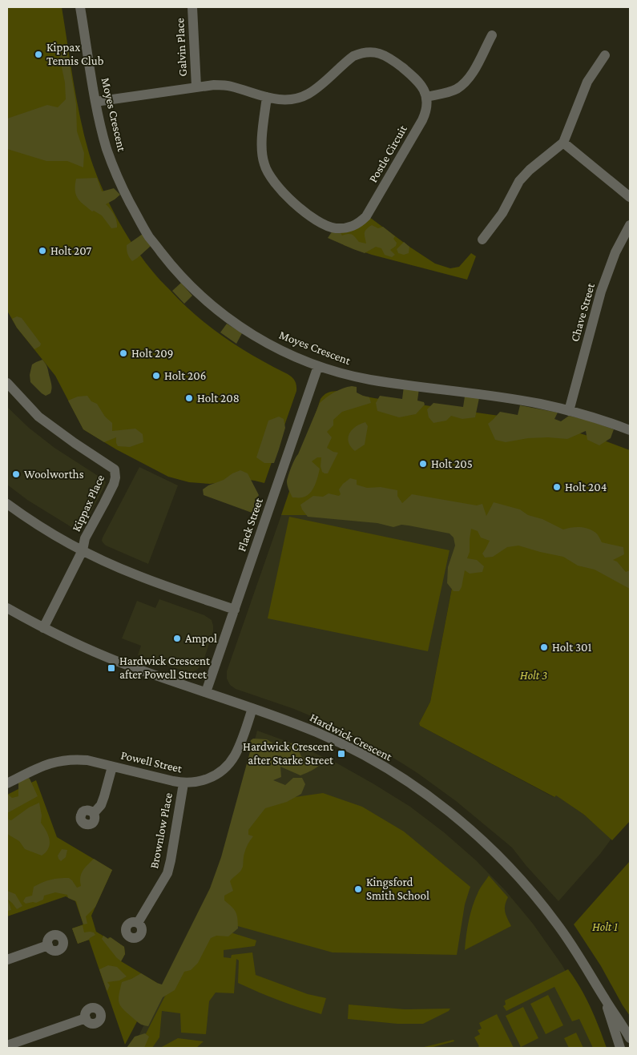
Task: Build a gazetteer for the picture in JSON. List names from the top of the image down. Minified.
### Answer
{"streets":{"street":["Galvin Place","Moyes Crescent","Postle Circuit","Chave Street","Kippax Place","Flack Street","Hardwick Crescent","Powell Street","Brownlow Place"]},"crossings":[["Moyes Crescent","Chave Street"],["Moyes Crescent","Flack Street"],["Kippax Place","Hardwick Crescent"],["Flack Street","Hardwick Crescent"],["Hardwick Crescent","Powell Street"],["Powell Street","Brownlow Place"]],"parks":["Holt 3","Holt 1"],"places":{"other":["Kippax Tennis Club","Holt 207","Holt 209","Holt 206","Holt 208","Holt 205","Woolworths","Holt 204","Ampol","Holt 301","Kingsford Smith School"],"transit":["Hardwick Crescent after Powell Street","Hardwick Crescent after Starke Street"]}}
